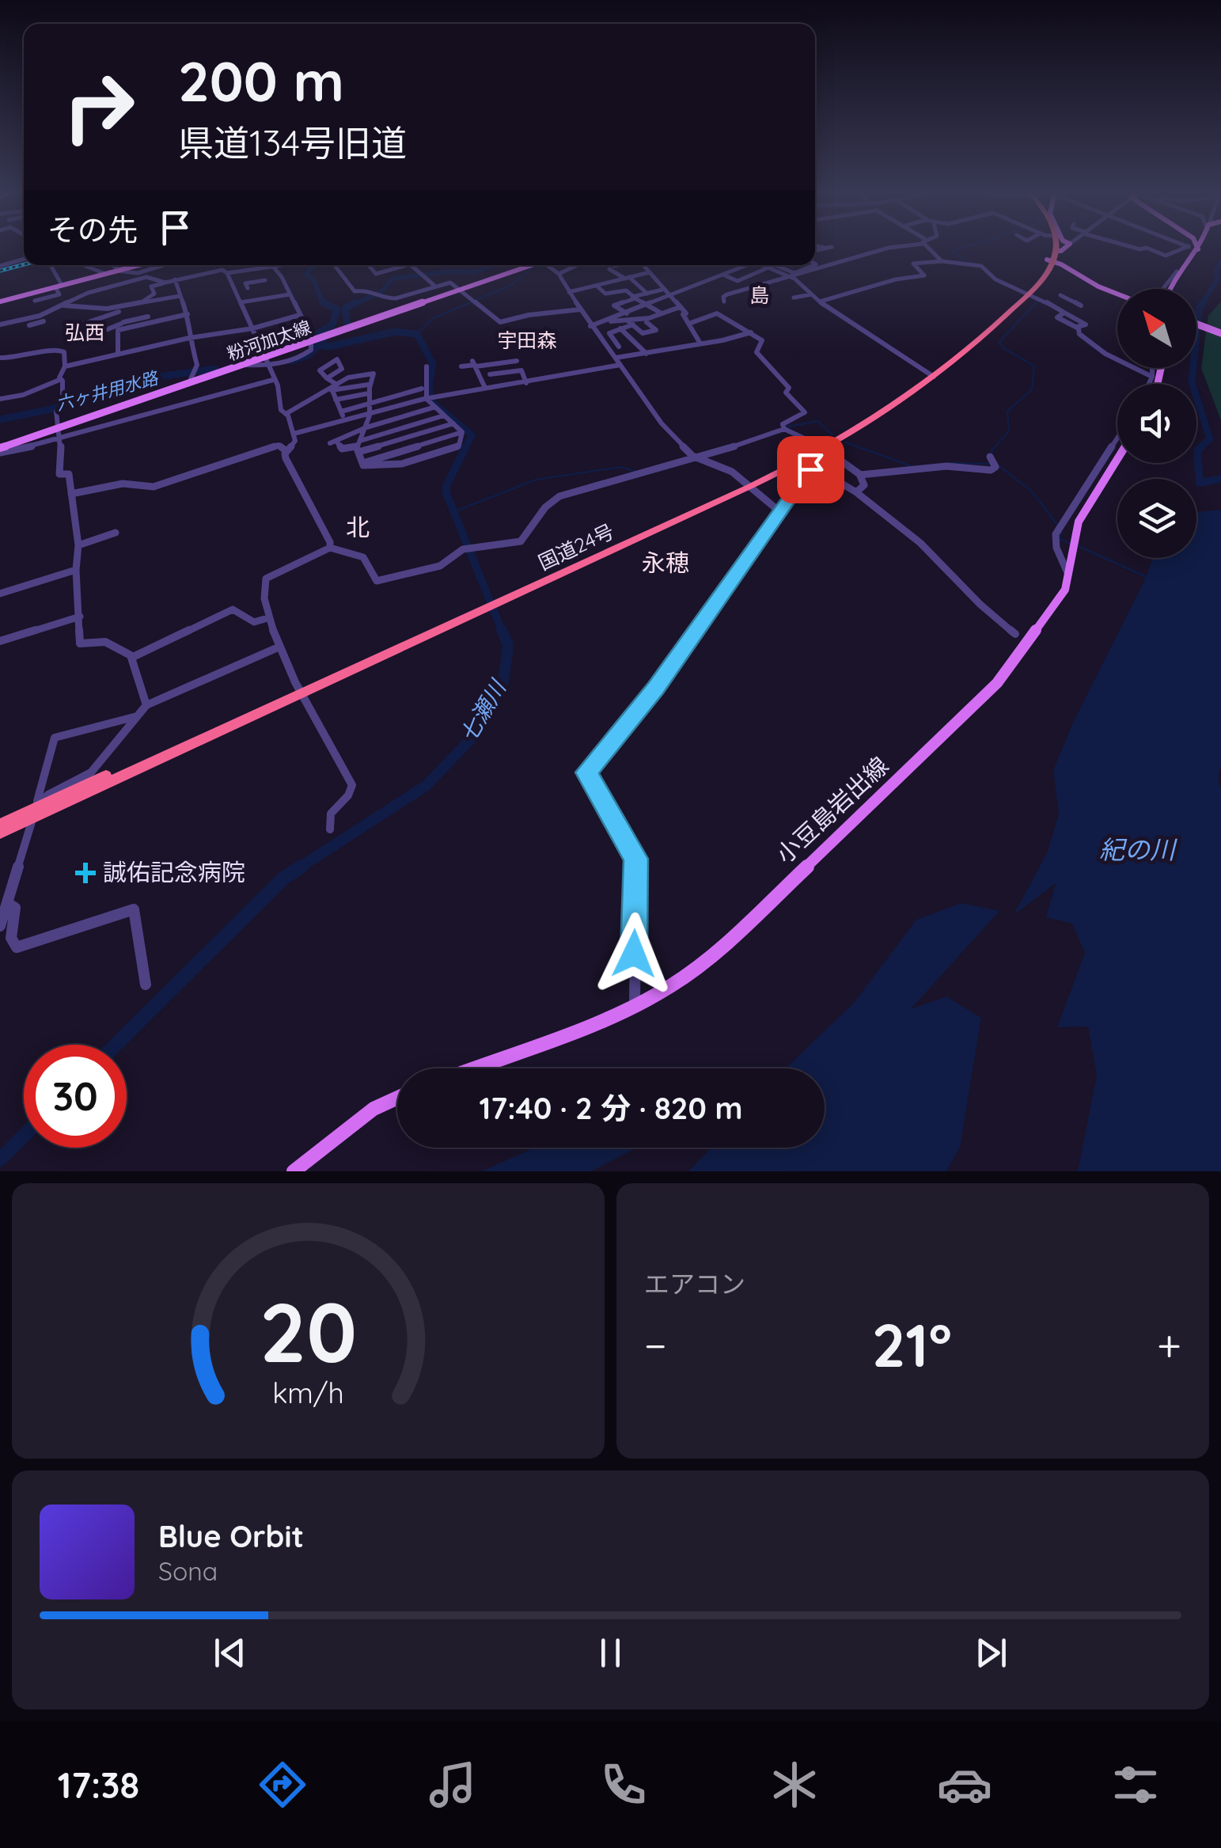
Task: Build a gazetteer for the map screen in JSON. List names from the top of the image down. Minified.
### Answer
{"streets":{"highway":["国道24号"],"main road":["粉河加太線","小豆島岩出線"]},"districts":["島","弘西","宇田森","北","永穂"],"water":["六ヶ井用水路","七瀬川","紀の川"],"places":{"health":["誠佑記念病院"]},"north":"top left","page":{"turn":["200 m","県道134号旧道"],"then":"その先","limit":"30","trip":"17:40 · 2 分 · 820 m","tile":"エアコン","heat":["−","21°","+"],"song":["Blue Orbit","Sona"],"tabs":"17:38","gauge":["20","km/h"]}}
